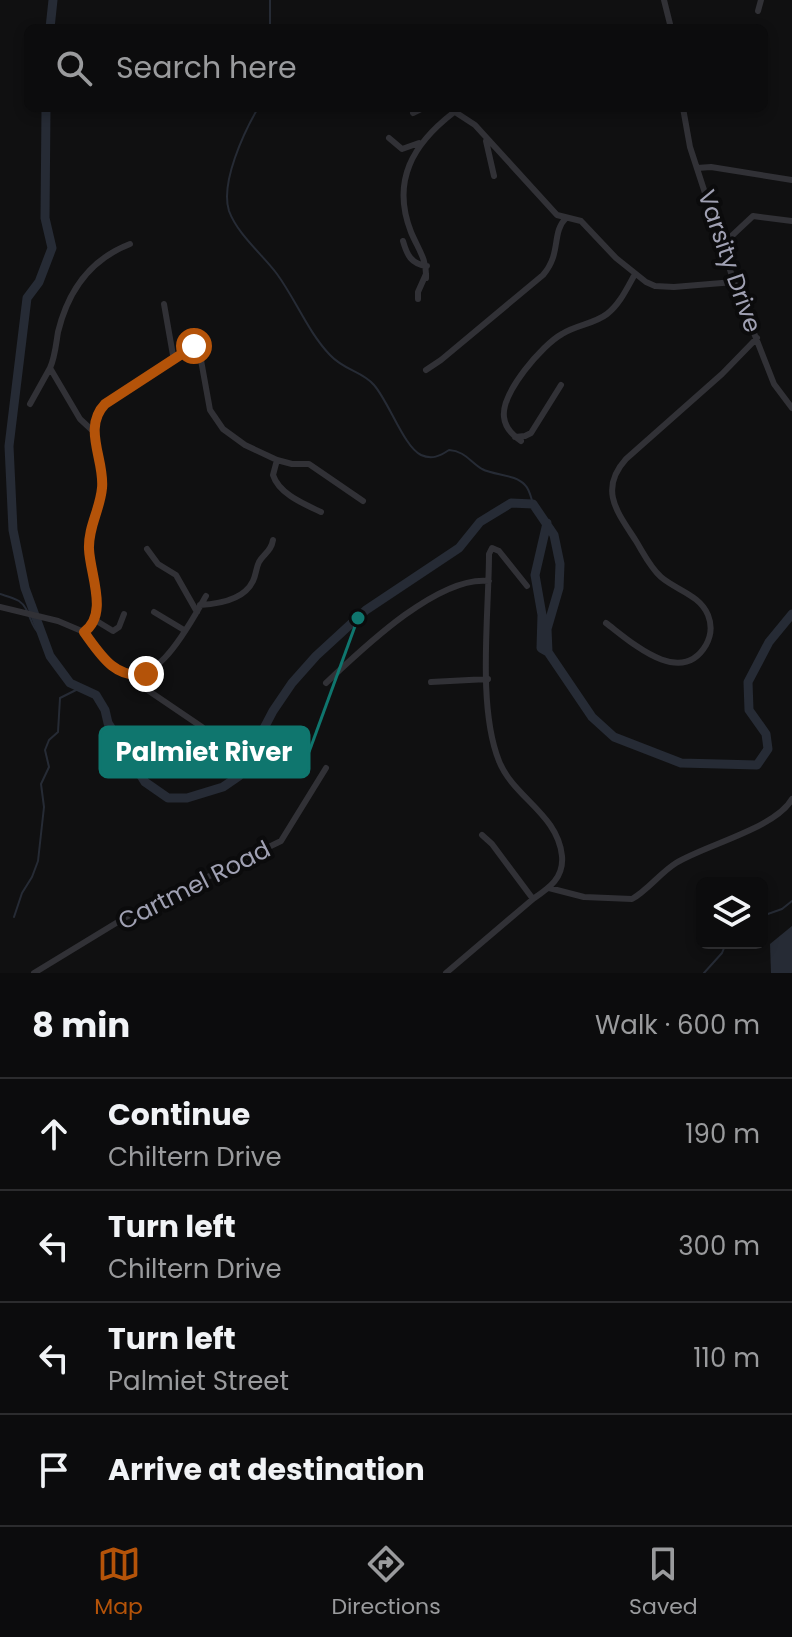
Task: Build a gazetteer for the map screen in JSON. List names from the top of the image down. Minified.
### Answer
{"streets":{"street":["Varsity Drive","Cartmel Road"]},"places":["Palmiet River"],"page":{"search":"Search here","heading":["8 min","Walk · 600 m"],"list":[["Continue","Chiltern Drive","190 m"],["Turn left","Chiltern Drive","300 m"],["Turn left","Palmiet Street","110 m"],"Arrive at destination"],"nav":["Map","Directions","Saved"]}}
